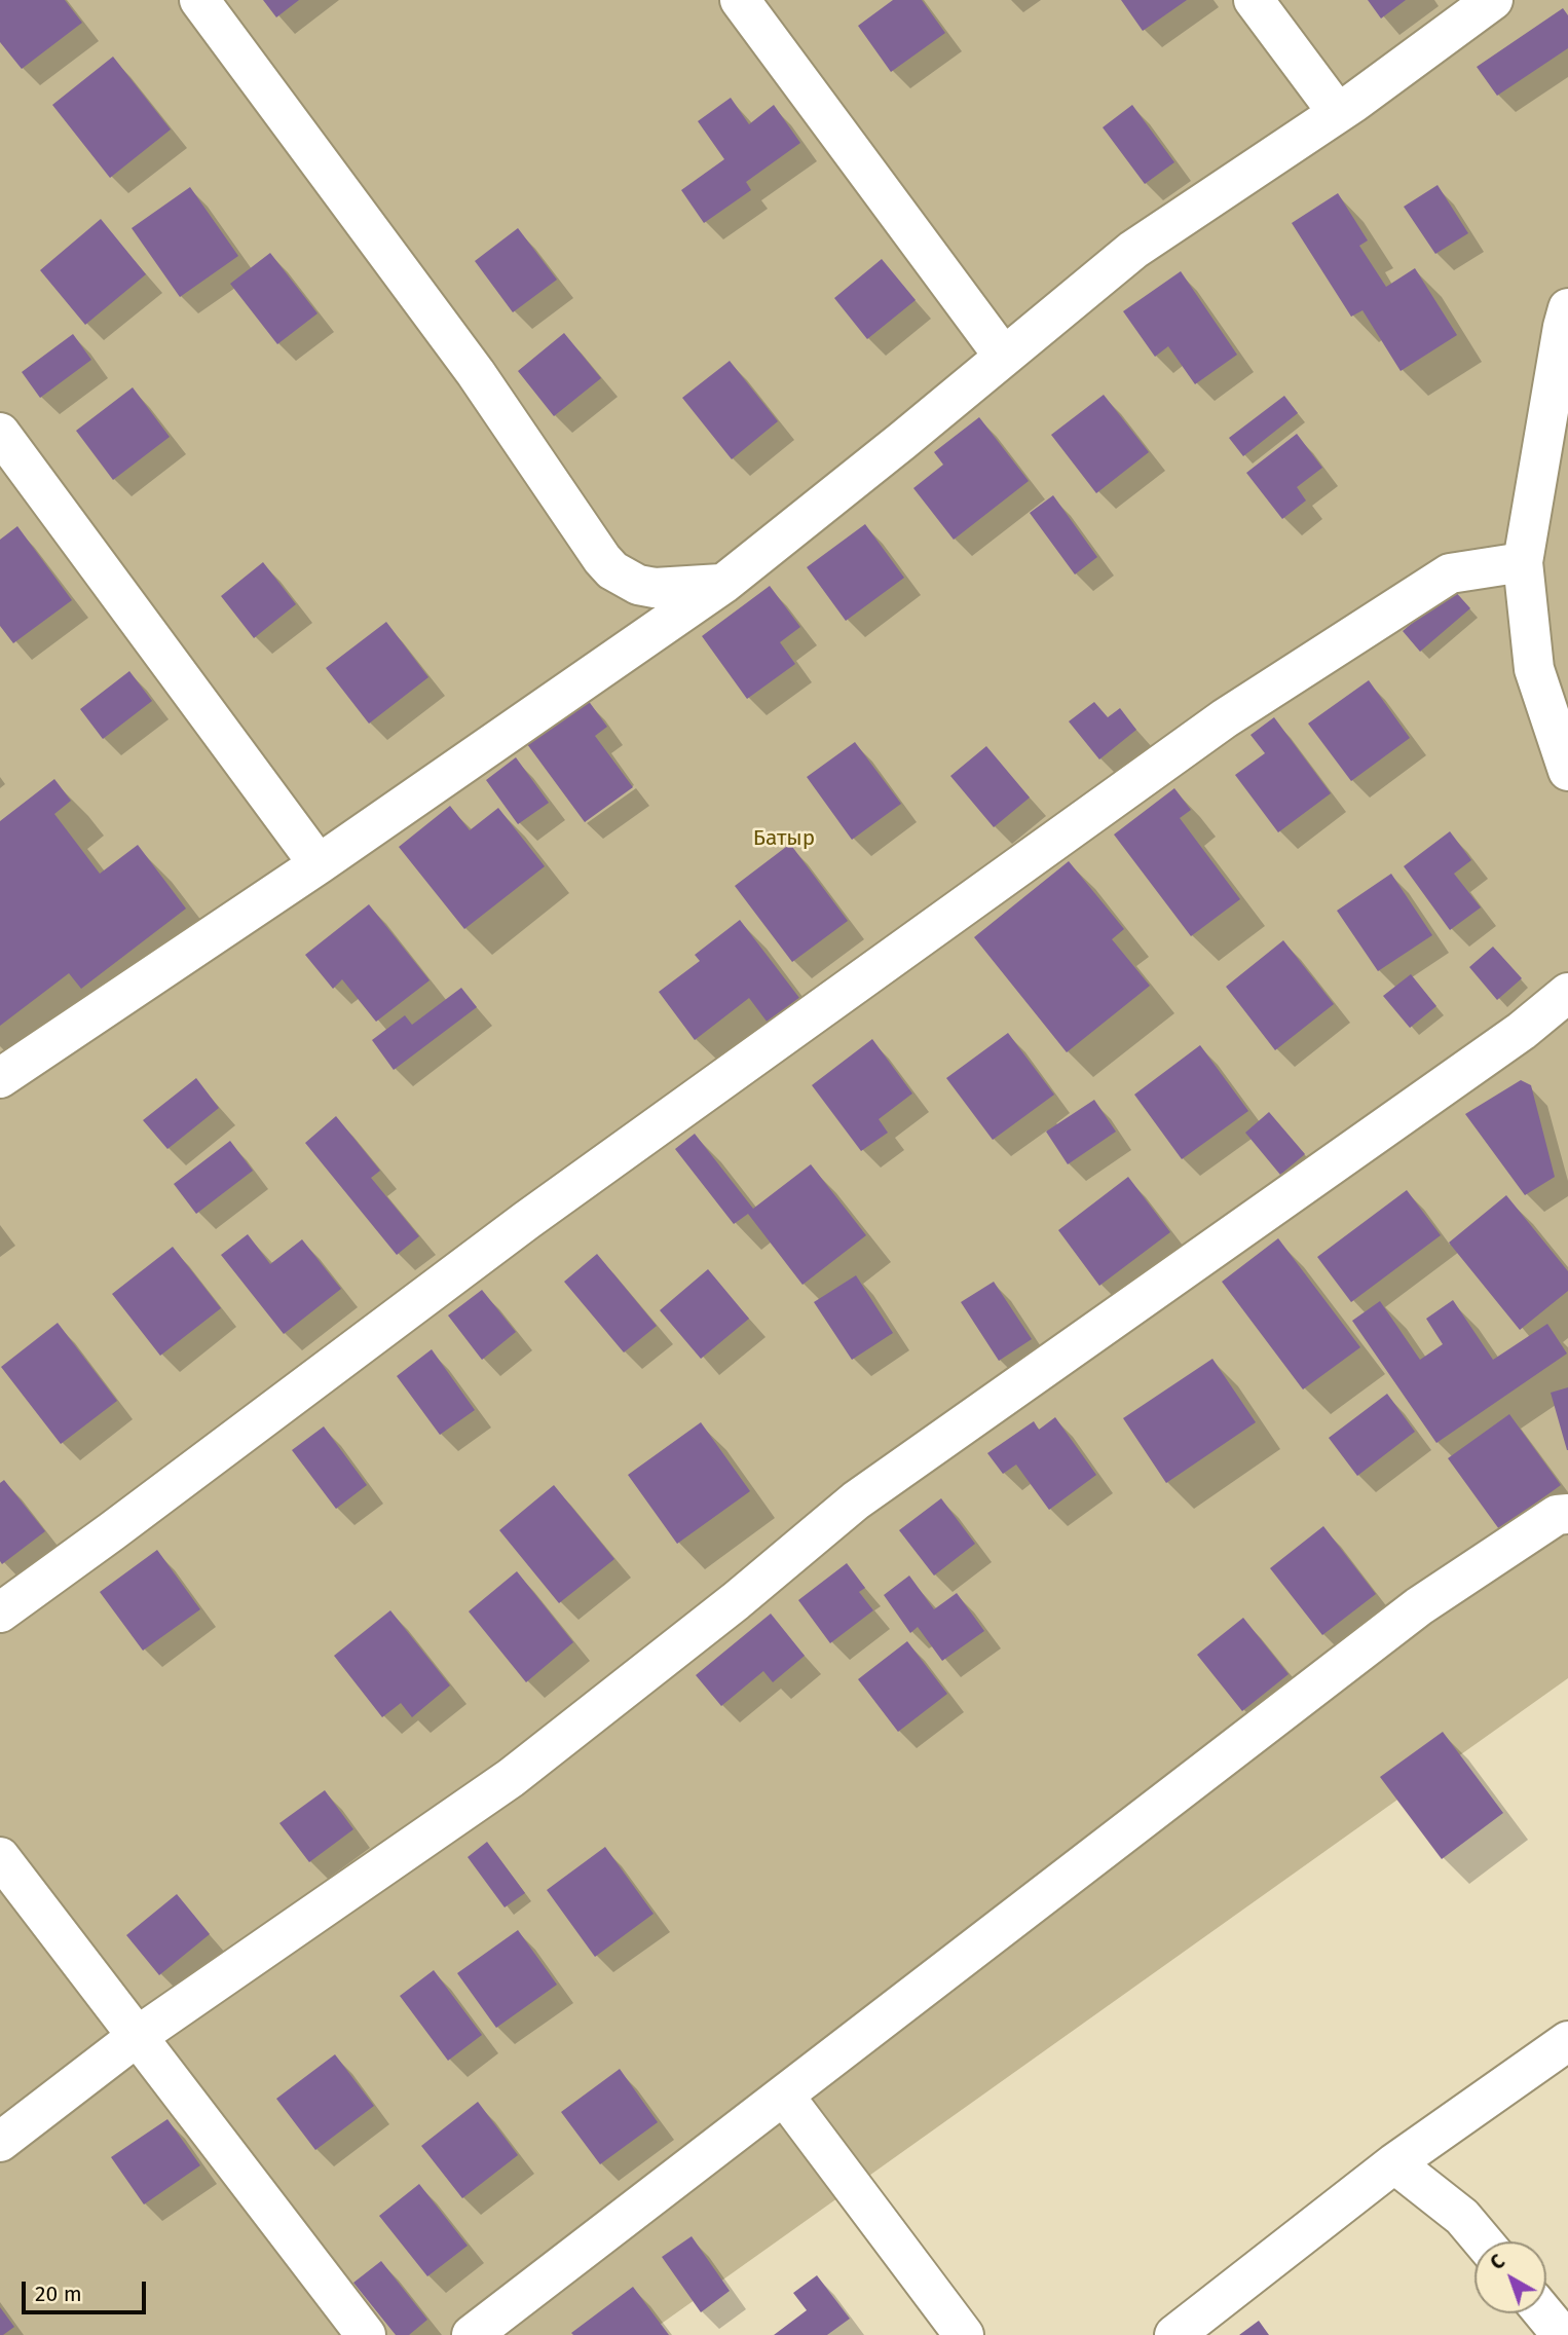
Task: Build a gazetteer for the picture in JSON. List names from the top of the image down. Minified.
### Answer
{"parks":["Батыр"],"scale_bar":"20 m","north":"top left"}
